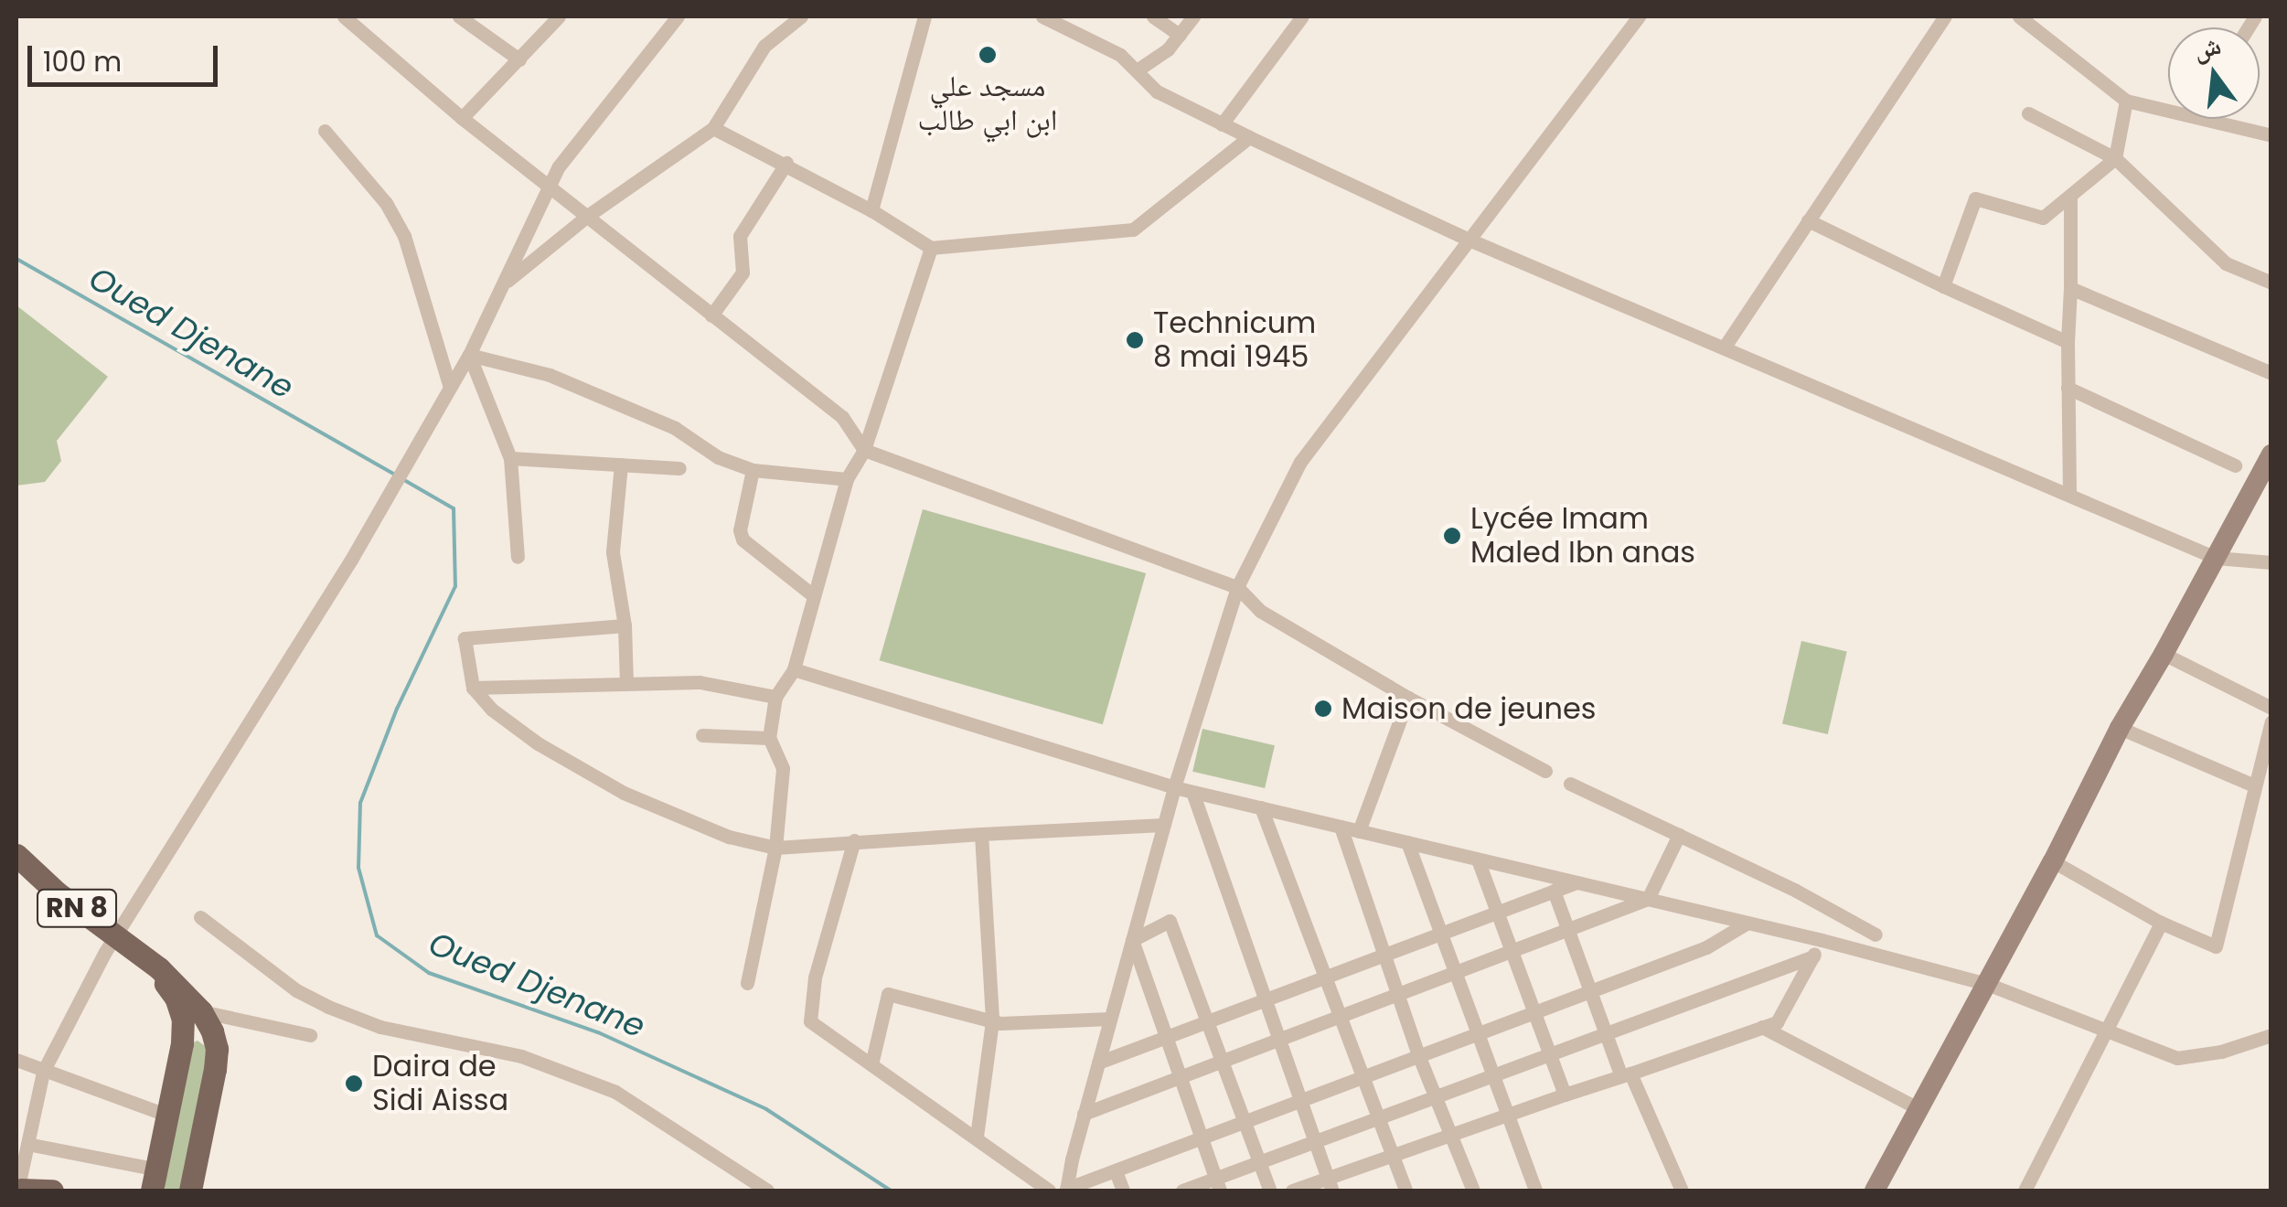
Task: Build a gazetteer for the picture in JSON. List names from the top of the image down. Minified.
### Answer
{"streets":{"main road":["RN 8"]},"water":["Oued Djenane"],"places":["مسجد علي ابن ابي طالب","Technicum 8 mai 1945","Lycée Imam Maled Ibn anas","Maison de jeunes","Daira de Sidi Aissa"],"scale_bar":"100 m","north":"top"}
